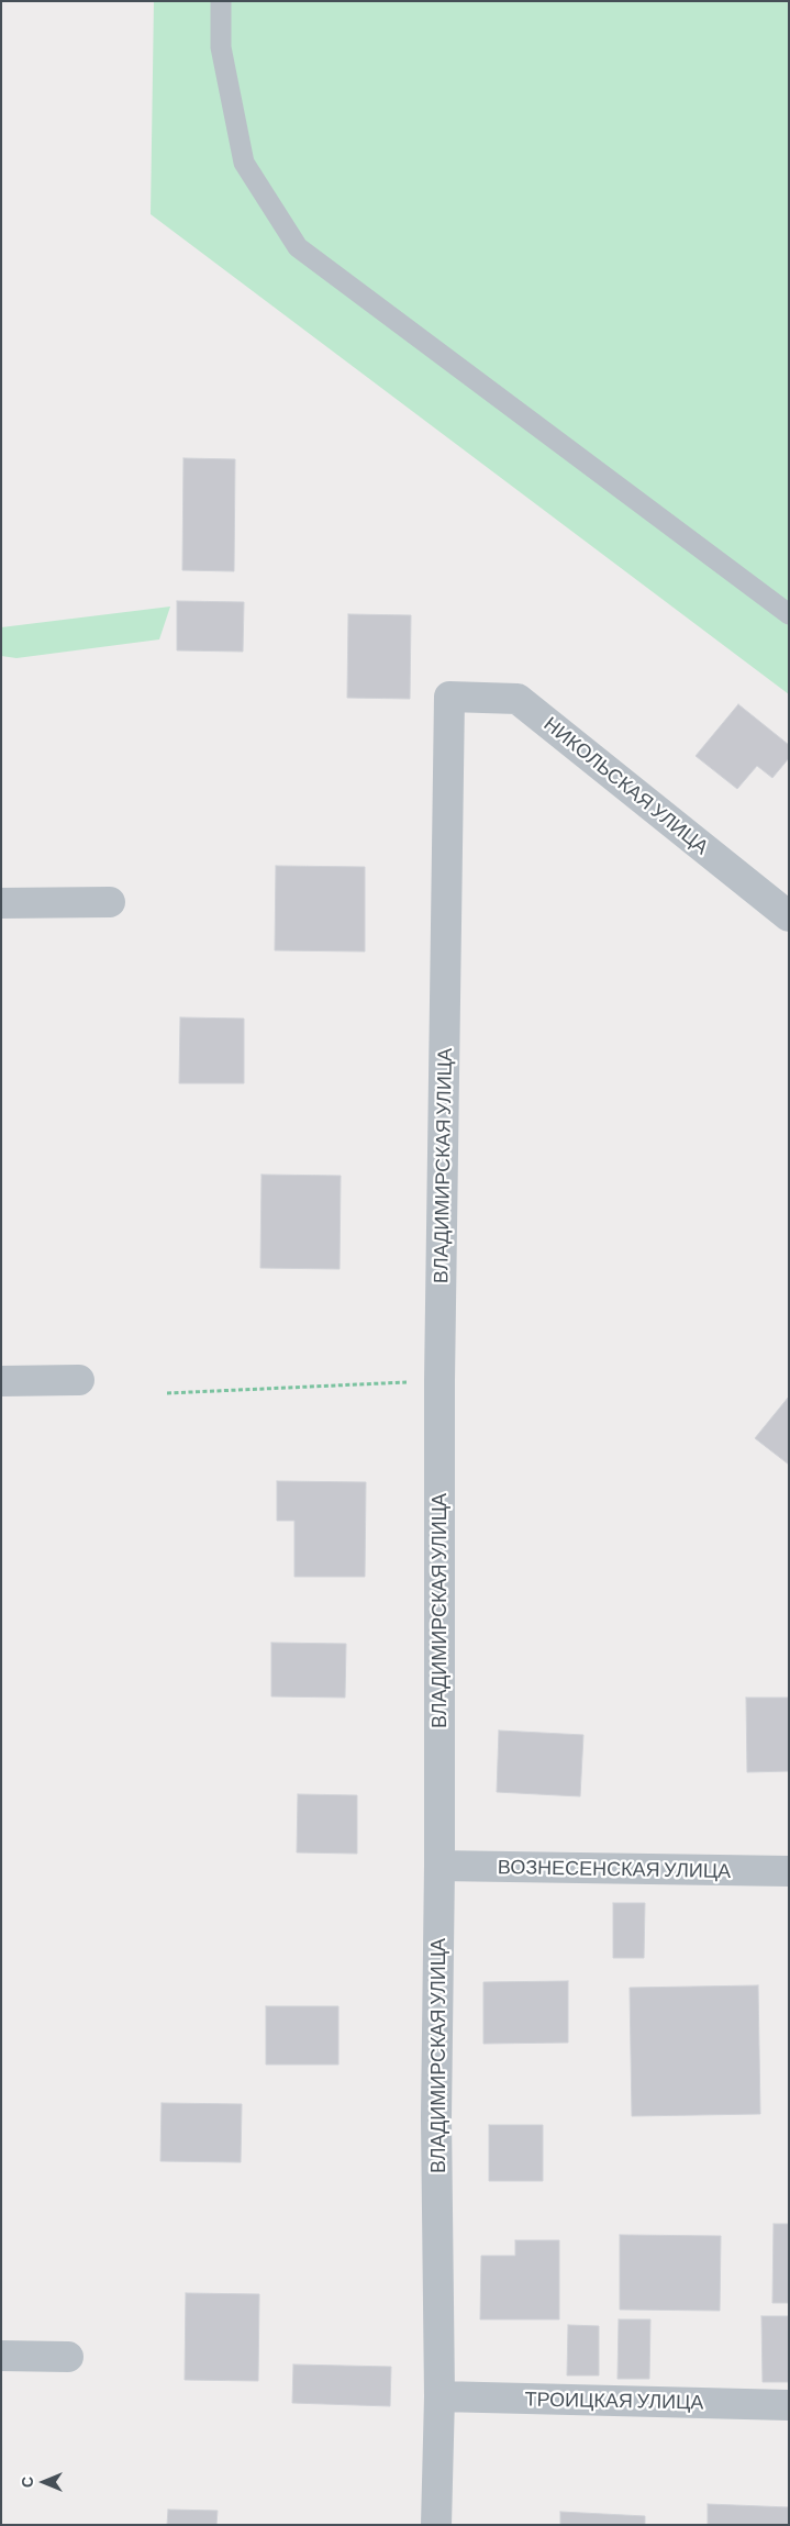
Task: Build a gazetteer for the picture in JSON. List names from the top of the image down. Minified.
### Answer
{"streets":{"street":["НИКОЛЬСКАЯ УЛИЦА","ВЛАДИМИРСКАЯ УЛИЦА","ВОЗНЕСЕНСКАЯ УЛИЦА","ТРОИЦКАЯ УЛИЦА"]},"crossings":[["НИКОЛЬСКАЯ УЛИЦА","ВЛАДИМИРСКАЯ УЛИЦА"],["ВЛАДИМИРСКАЯ УЛИЦА","ВОЗНЕСЕНСКАЯ УЛИЦА"],["ВЛАДИМИРСКАЯ УЛИЦА","ТРОИЦКАЯ УЛИЦА"]],"north":"left"}
